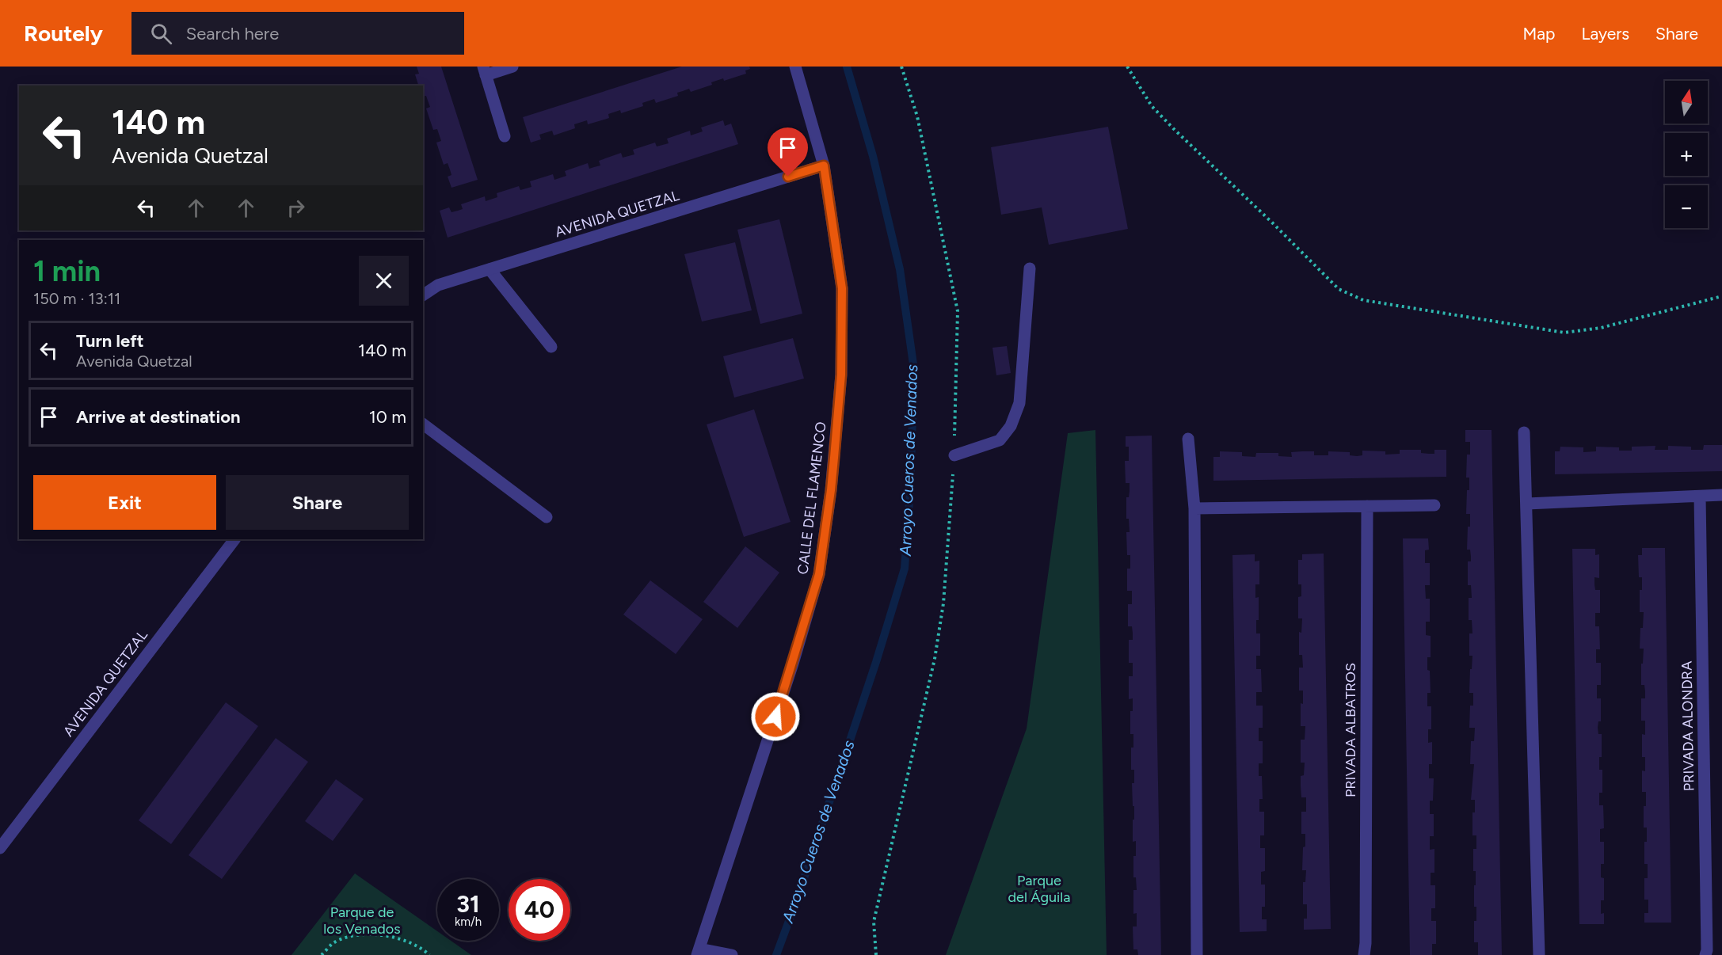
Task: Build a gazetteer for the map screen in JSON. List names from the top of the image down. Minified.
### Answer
{"streets":{"street":["AVENIDA QUETZAL","CALLE DEL FLAMENCO","PRIVADA ALONDRA","PRIVADA ALBATROS"]},"crossings":[["AVENIDA QUETZAL","CALLE DEL FLAMENCO"]],"water":["Arroyo Cueros de Venados"],"parks":["Parque del Águila","Parque de los Venados"],"north":"top","page":{"header":"Routely","search":"Search here","nav":["Map","Layers","Share"],"map_buttons":["+","−"],"turn":["140 m","Avenida Quetzal"],"heading":["1 min","150 m · 13:11"],"list":[{"name":"Turn left","note":"Avenida Quetzal","value":"140 m"},{"name":"Arrive at destination","value":"10 m"}],"buttons":["Exit","Share"],"speed":"31 km/h","limit":"40"}}
